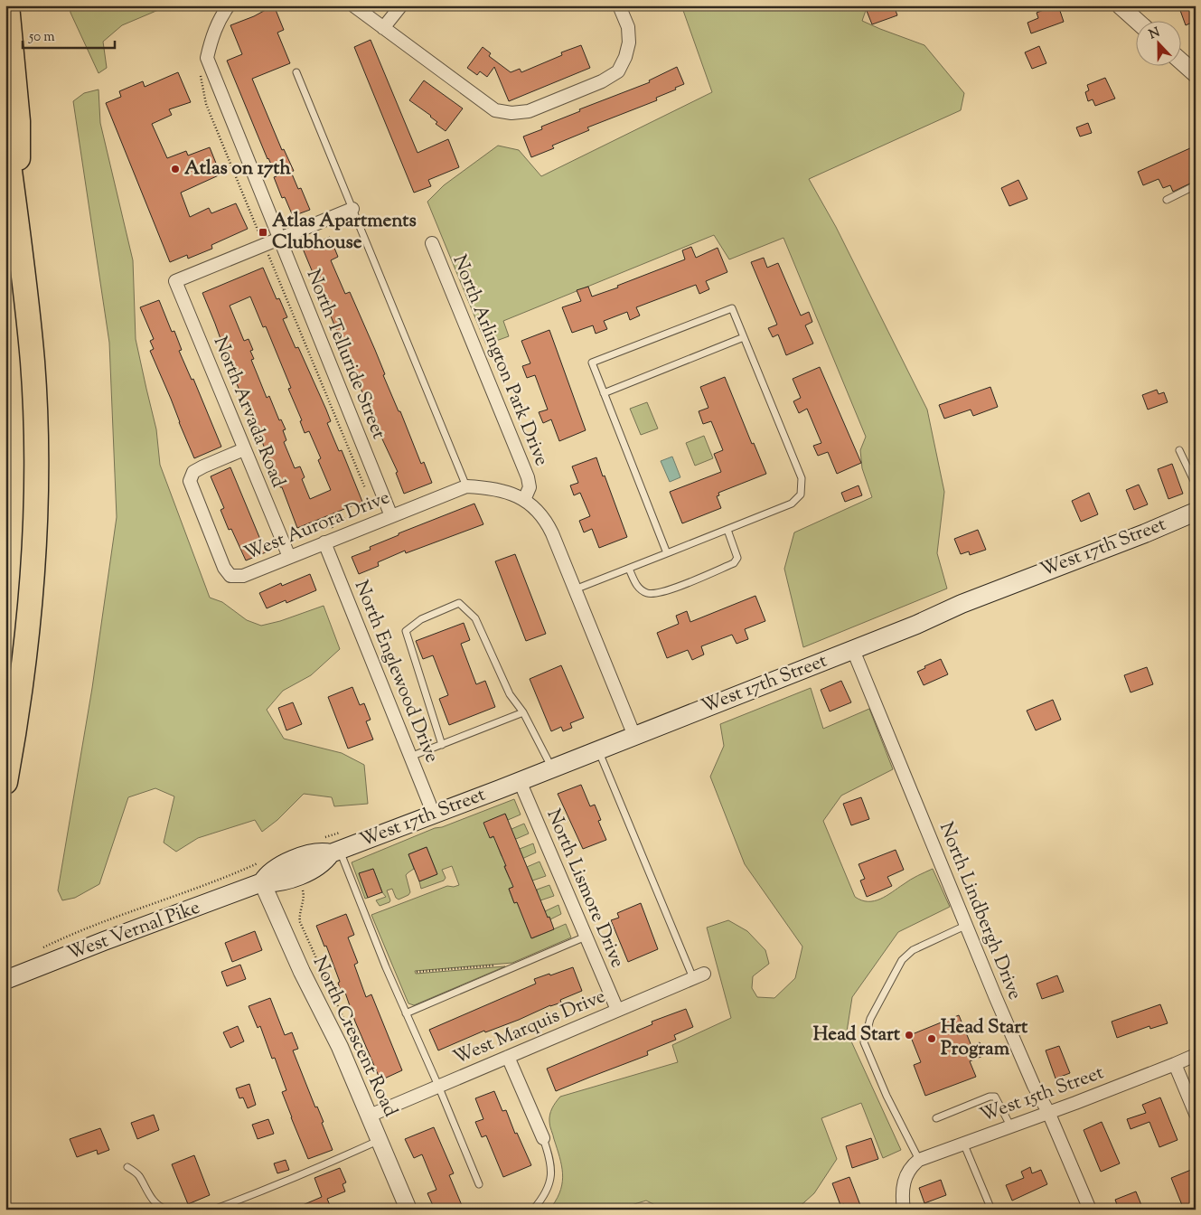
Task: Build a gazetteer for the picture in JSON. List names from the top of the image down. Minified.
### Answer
{"streets":{"main road":["West 17th Street","West Vernal Pike"],"street":["North Telluride Street","North Arlington Park Drive","North Arvada Road","West Aurora Drive","North Englewood Drive","North Lismore Drive","North Lindbergh Drive","West Marquis Drive","North Crescent Road","West 15th Street"]},"crossings":[["North Telluride Street","North Arvada Road"],["North Telluride Street","West Aurora Drive"],["North Arlington Park Drive","West Aurora Drive"],["North Arvada Road","West Aurora Drive"],["West Aurora Drive","North Englewood Drive"],["West 17th Street","North Englewood Drive"],["West 17th Street","North Lismore Drive"],["West 17th Street","North Lindbergh Drive"],["West 17th Street","West Vernal Pike"],["West 17th Street","North Crescent Road"],["North Lismore Drive","West Marquis Drive"],["North Lindbergh Drive","West 15th Street"],["West Vernal Pike","North Crescent Road"],["West Marquis Drive","North Crescent Road"]],"places":{"other":["Atlas on 17th","Head Start","Head Start Program"],"transit":["Atlas Apartments Clubhouse"]},"scale_bar":"50 m","north":"top"}
